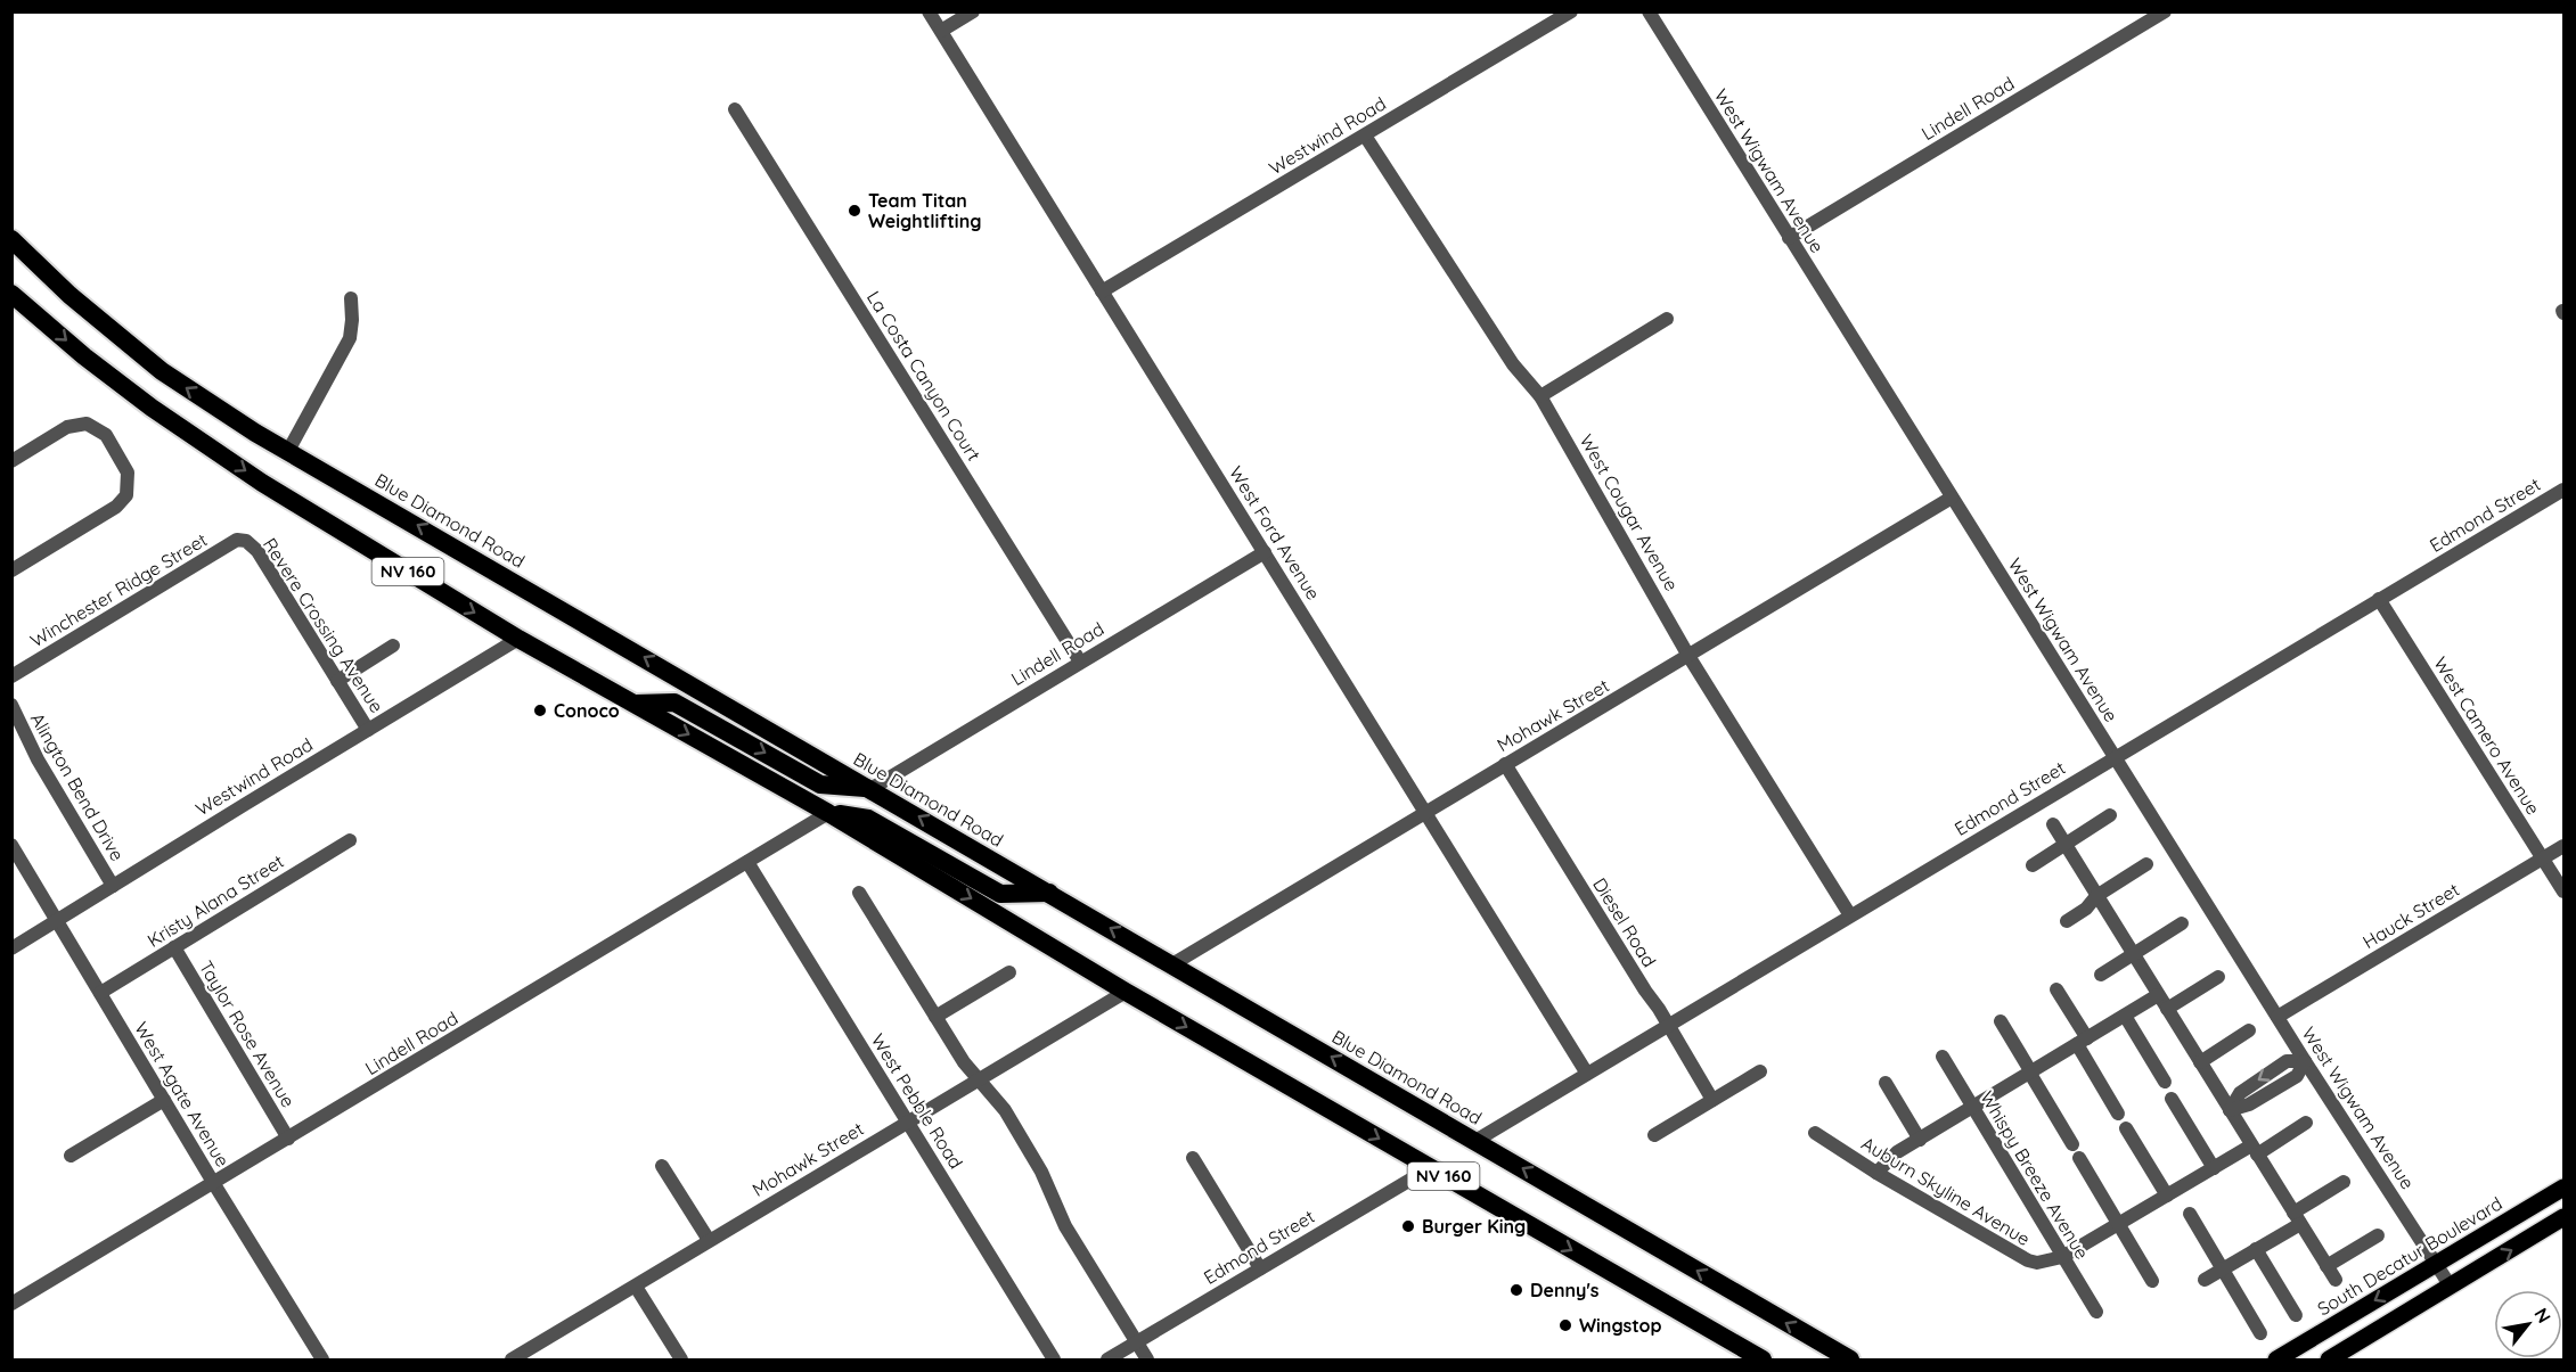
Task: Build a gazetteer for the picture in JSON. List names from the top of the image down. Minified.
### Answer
{"streets":{"highway":["Blue Diamond Road","NV 160"],"main road":["South Decatur Boulevard"],"street":["Lindell Road","Westwind Road","West Wigwam Avenue","La Costa Canyon Court","West Cougar Avenue","Edmond Street","West Ford Avenue","Winchester Ridge Street","Revere Crossing Avenue","Mohawk Street","West Camero Avenue","Alington Bend Drive","Kristy Alana Street","Hauck Street","Diesel Road","Taylor Rose Avenue","West Agate Avenue","West Pebble Road","Whispy Breeze Avenue","Auburn Skyline Avenue"]},"crossings":[["Lindell Road","West Wigwam Avenue"],["Lindell Road","La Costa Canyon Court"],["Lindell Road","Blue Diamond Road"],["Lindell Road","West Ford Avenue"],["Lindell Road","NV 160"],["Lindell Road","Taylor Rose Avenue"],["Lindell Road","West Agate Avenue"],["Lindell Road","West Pebble Road"],["Westwind Road","West Cougar Avenue"],["Westwind Road","West Ford Avenue"],["Westwind Road","NV 160"],["Westwind Road","Revere Crossing Avenue"],["Westwind Road","Alington Bend Drive"],["Westwind Road","West Agate Avenue"],["West Wigwam Avenue","Edmond Street"],["West Wigwam Avenue","Mohawk Street"],["West Wigwam Avenue","Hauck Street"],["West Wigwam Avenue","South Decatur Boulevard"],["West Cougar Avenue","Edmond Street"],["West Cougar Avenue","Mohawk Street"],["Edmond Street","Blue Diamond Road"],["Edmond Street","West Ford Avenue"],["Edmond Street","NV 160"],["Edmond Street","West Camero Avenue"],["Edmond Street","Diesel Road"],["Blue Diamond Road","Mohawk Street"],["West Ford Avenue","Mohawk Street"],["NV 160","Mohawk Street"],["Winchester Ridge Street","Revere Crossing Avenue"],["Mohawk Street","Diesel Road"],["Mohawk Street","West Pebble Road"],["West Camero Avenue","Hauck Street"],["Kristy Alana Street","Taylor Rose Avenue"],["Kristy Alana Street","West Agate Avenue"],["Whispy Breeze Avenue","Auburn Skyline Avenue"]],"places":["Team Titan Weightlifting","Conoco","Burger King","Denny's","Wingstop"],"north":"top right"}
